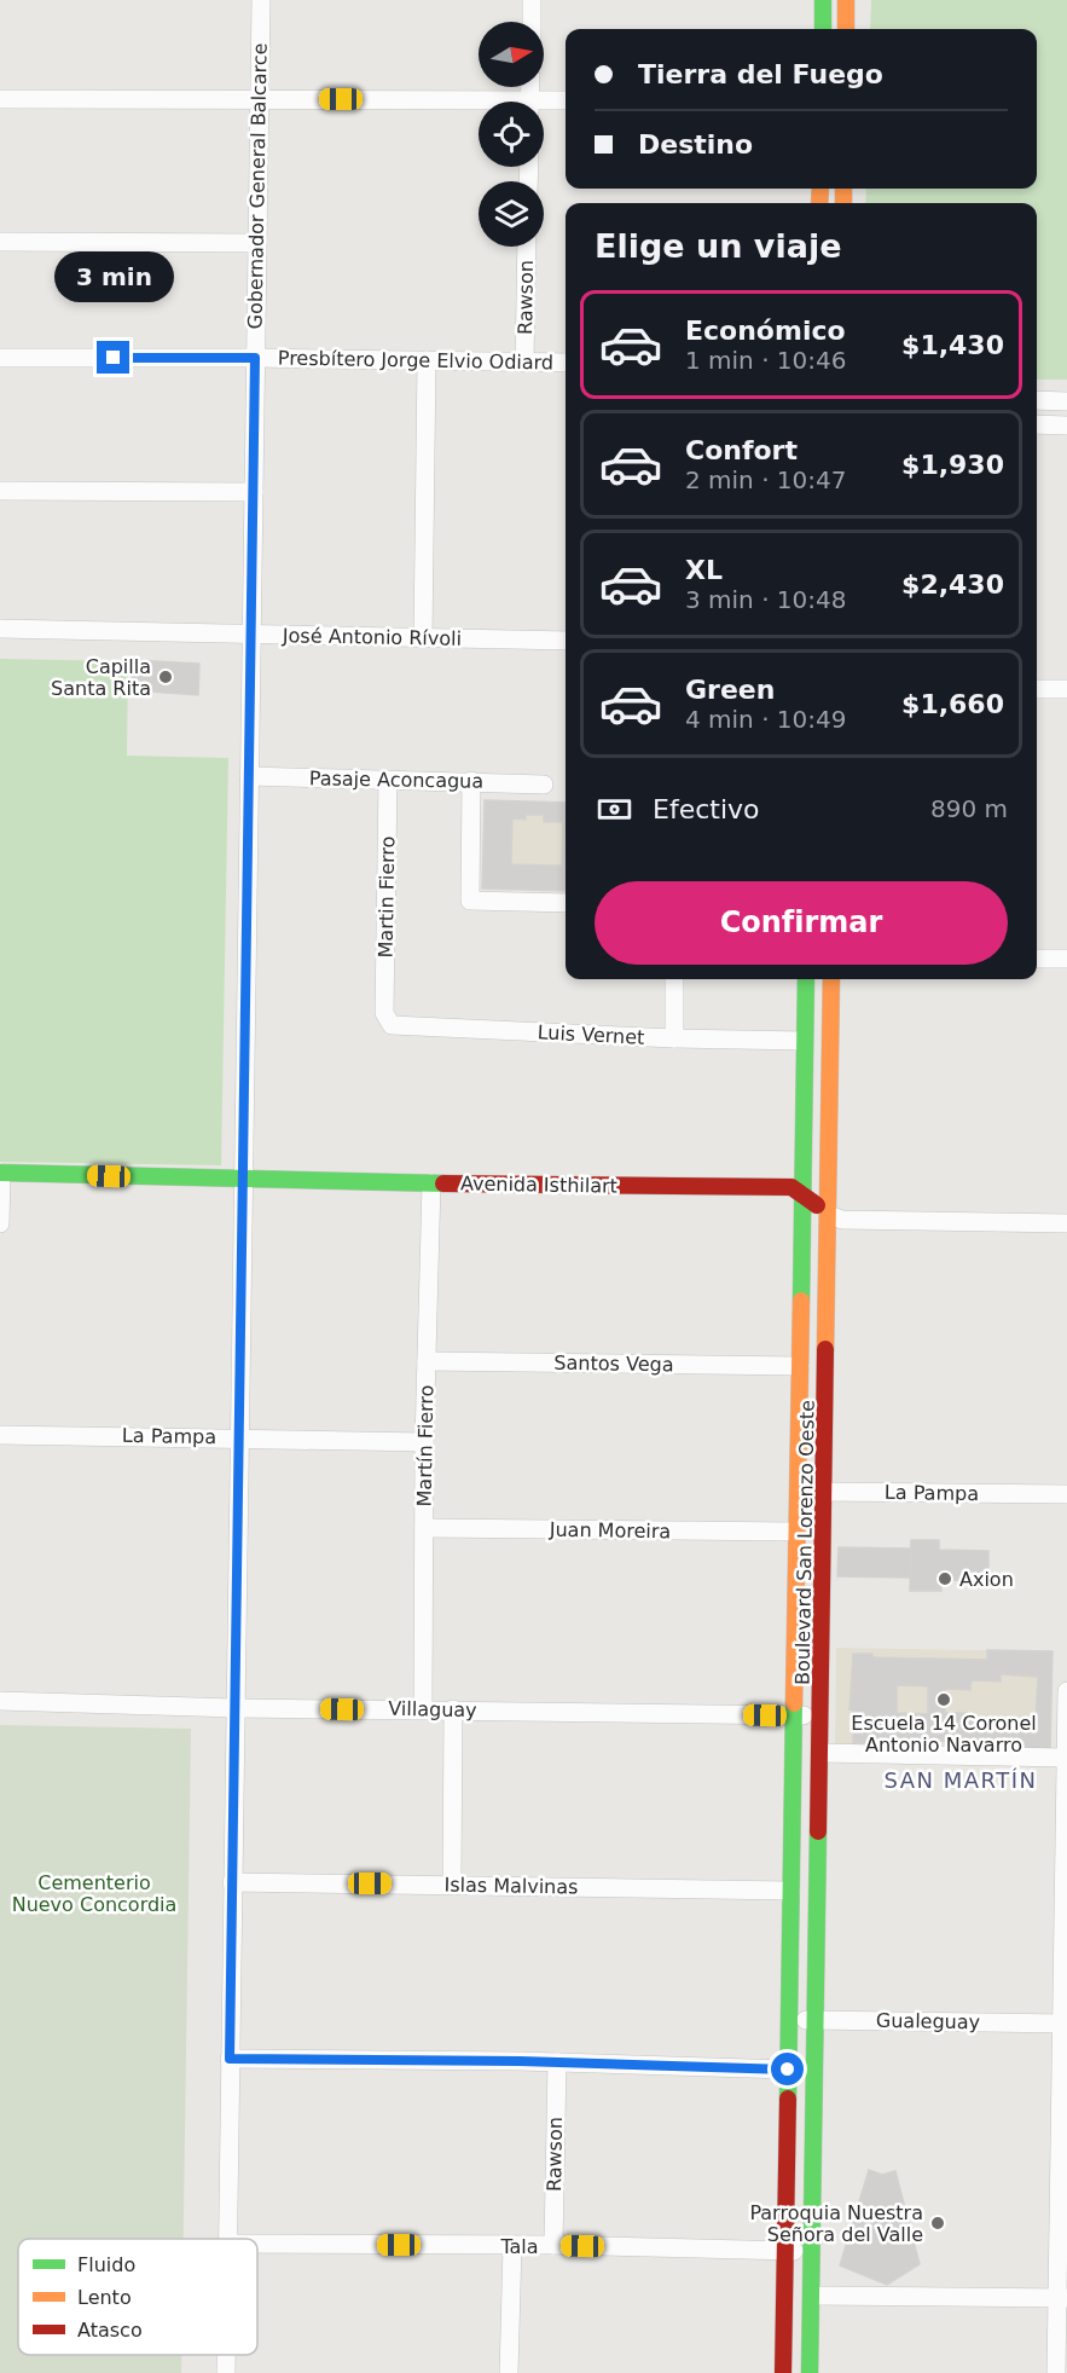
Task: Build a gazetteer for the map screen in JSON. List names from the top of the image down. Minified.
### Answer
{"streets":{"main road":["Avenida Isthilart","Boulevard San Lorenzo Oeste"],"street":["Gobernador General Balcarce","Rawson","Presbítero Jorge Elvio Odiard","José Antonio Rívoli","Pasaje Aconcagua","Martin Fierro","Luis Vernet","Santos Vega","La Pampa","Martín Fierro","Juan Moreira","Villaguay","Islas Malvinas","Gualeguay","Tala"]},"crossings":[["Gobernador General Balcarce","Presbítero Jorge Elvio Odiard"],["Gobernador General Balcarce","José Antonio Rívoli"],["Gobernador General Balcarce","Pasaje Aconcagua"],["Gobernador General Balcarce","Avenida Isthilart"],["Gobernador General Balcarce","La Pampa"],["Gobernador General Balcarce","Villaguay"],["Gobernador General Balcarce","Islas Malvinas"],["Rawson","Presbítero Jorge Elvio Odiard"],["Rawson","Tala"],["Pasaje Aconcagua","Martin Fierro"],["Martin Fierro","Luis Vernet"],["Luis Vernet","Boulevard San Lorenzo Oeste"],["Avenida Isthilart","Martín Fierro"],["Avenida Isthilart","Boulevard San Lorenzo Oeste"],["Santos Vega","Martín Fierro"],["Santos Vega","Boulevard San Lorenzo Oeste"],["La Pampa","Martín Fierro"],["La Pampa","Boulevard San Lorenzo Oeste"],["Martín Fierro","Juan Moreira"],["Martín Fierro","Villaguay"],["Juan Moreira","Boulevard San Lorenzo Oeste"],["Boulevard San Lorenzo Oeste","Villaguay"],["Boulevard San Lorenzo Oeste","Islas Malvinas"],["Boulevard San Lorenzo Oeste","Gualeguay"],["Boulevard San Lorenzo Oeste","Tala"]],"districts":["SAN MARTÍN"],"parks":["Cementerio Nuevo Concordia"],"places":["Capilla Santa Rita","Axion","Escuela 14 Coronel Antonio Navarro","Parroquia Nuestra Señora del Valle"],"legend":["Fluido","Lento","Atasco"],"north":"right","page":{"banner":["Tierra del Fuego","Destino"],"heading":"Elige un viaje","bubble":"3 min","list":[{"name":"Económico","note":"1 min · 10:46","value":"$1,430"},{"name":"Confort","note":"2 min · 10:47","value":"$1,930"},{"name":"XL","note":"3 min · 10:48","value":"$2,430"},{"name":"Green","note":"4 min · 10:49","value":"$1,660"}],"pay":["Efectivo","890 m"],"buttons":"Confirmar"}}
